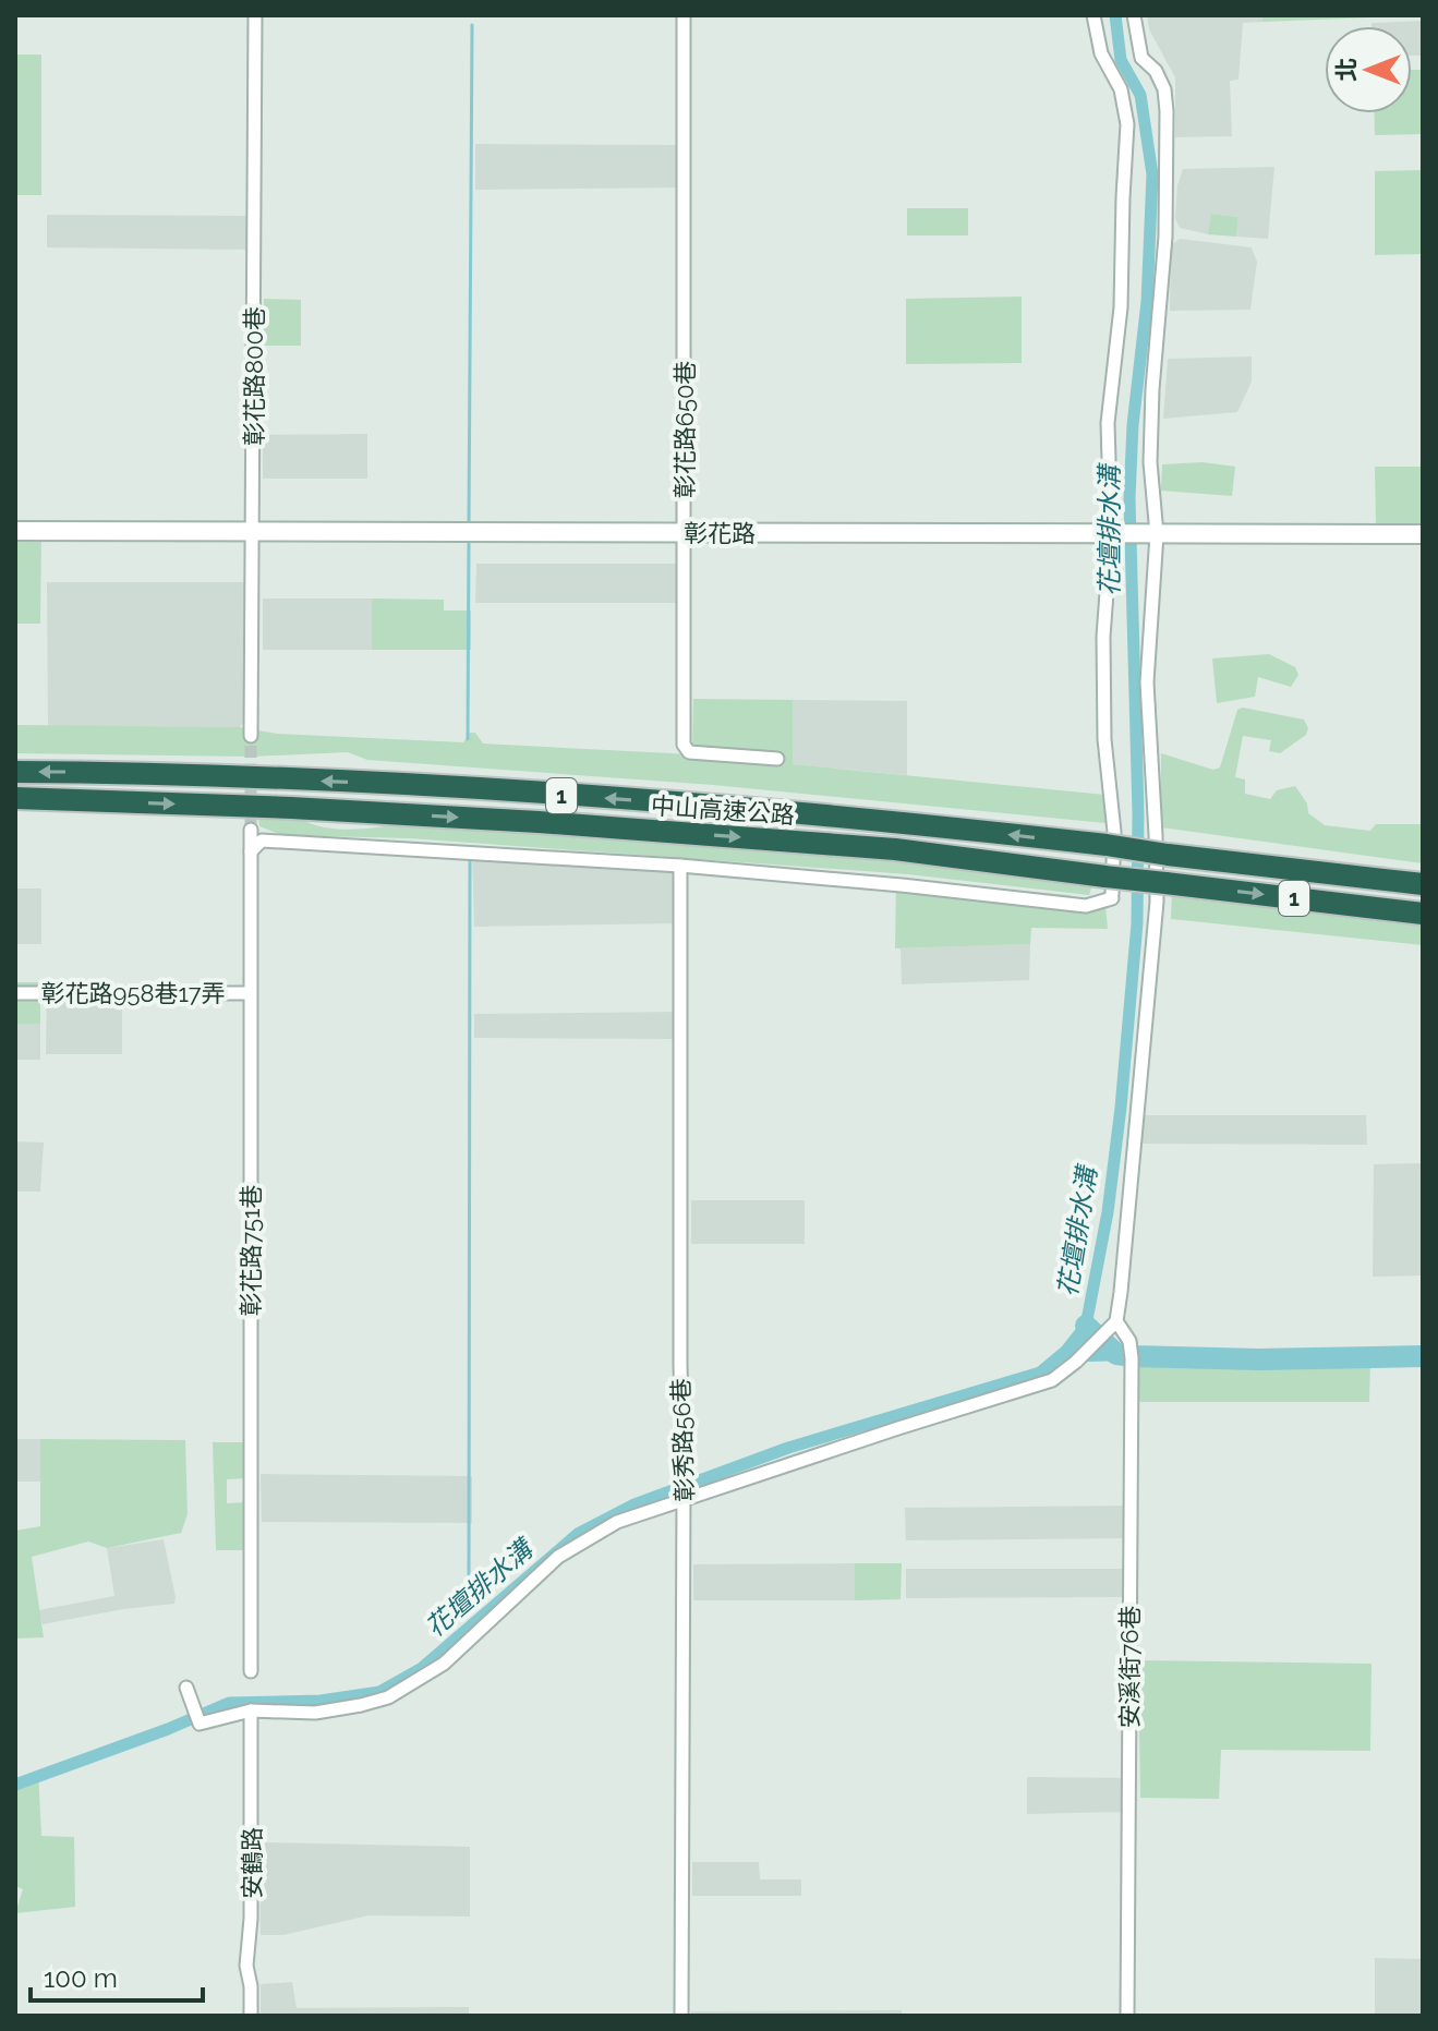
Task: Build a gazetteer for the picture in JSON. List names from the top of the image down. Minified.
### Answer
{"streets":{"highway":["1","中山高速公路"],"street":["彰花路800巷","彰花路650巷","彰花路","彰花路958巷17弄","彰花路751巷","彰秀路56巷","安溪街76巷","安鶴路"]},"crossings":[["彰花路800巷","彰花路"],["彰花路650巷","彰花路"],["彰花路958巷17弄","彰花路751巷"]],"water":["花壇排水溝"],"scale_bar":"100 m","north":"left"}
